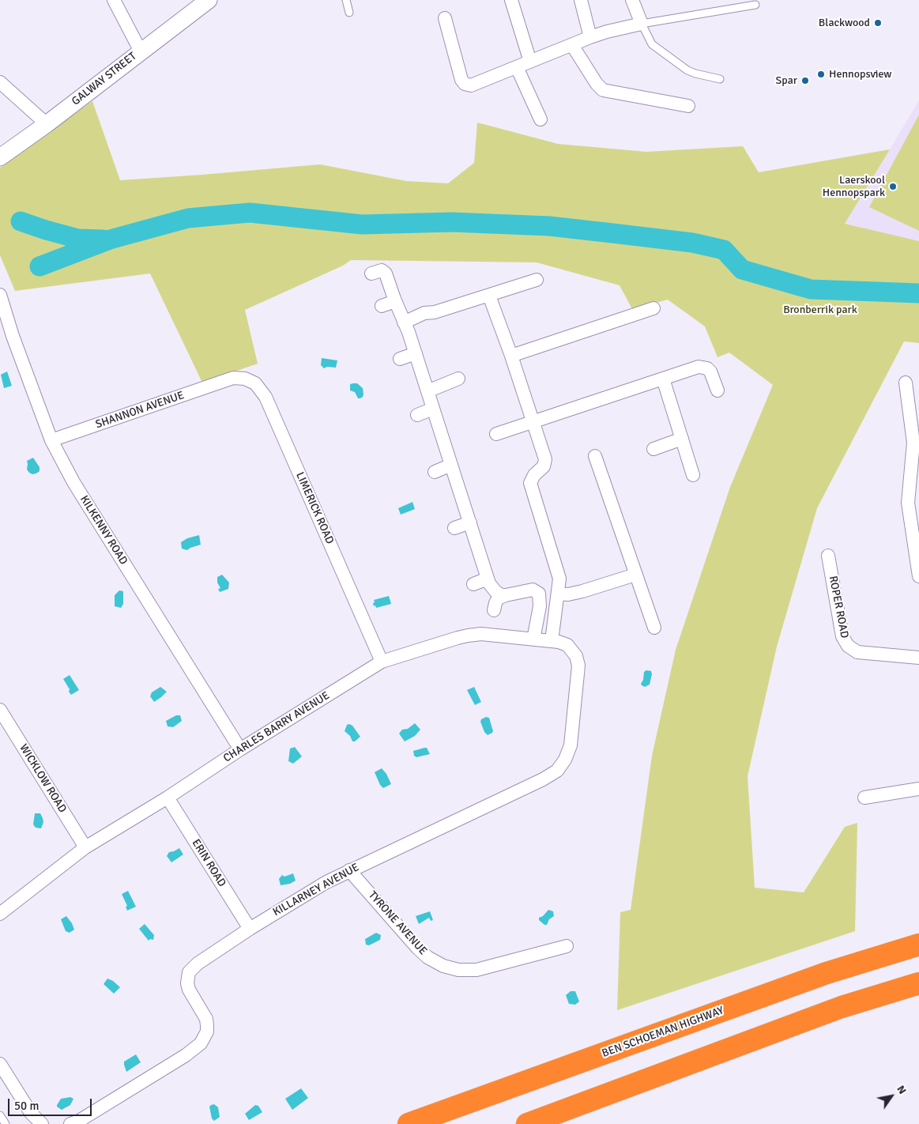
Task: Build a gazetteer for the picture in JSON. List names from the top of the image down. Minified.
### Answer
{"streets":{"highway":["BEN SCHOEMAN HIGHWAY"],"street":["GALWAY STREET","SHANNON AVENUE","LIMERICK ROAD","KILKENNY ROAD","ROPER ROAD","CHARLES BARRY AVENUE","WICKLOW ROAD","ERIN ROAD","KILLARNEY AVENUE","TYRONE AVENUE"]},"crossings":[["SHANNON AVENUE","LIMERICK ROAD"],["SHANNON AVENUE","KILKENNY ROAD"],["LIMERICK ROAD","CHARLES BARRY AVENUE"],["KILKENNY ROAD","CHARLES BARRY AVENUE"],["CHARLES BARRY AVENUE","WICKLOW ROAD"],["CHARLES BARRY AVENUE","ERIN ROAD"],["CHARLES BARRY AVENUE","KILLARNEY AVENUE"],["ERIN ROAD","KILLARNEY AVENUE"],["KILLARNEY AVENUE","TYRONE AVENUE"]],"parks":["Bronberrik park"],"places":["Blackwood","Hennopsview","Spar","Laerskool Hennopspark"],"scale_bar":"50 m","north":"top right"}
